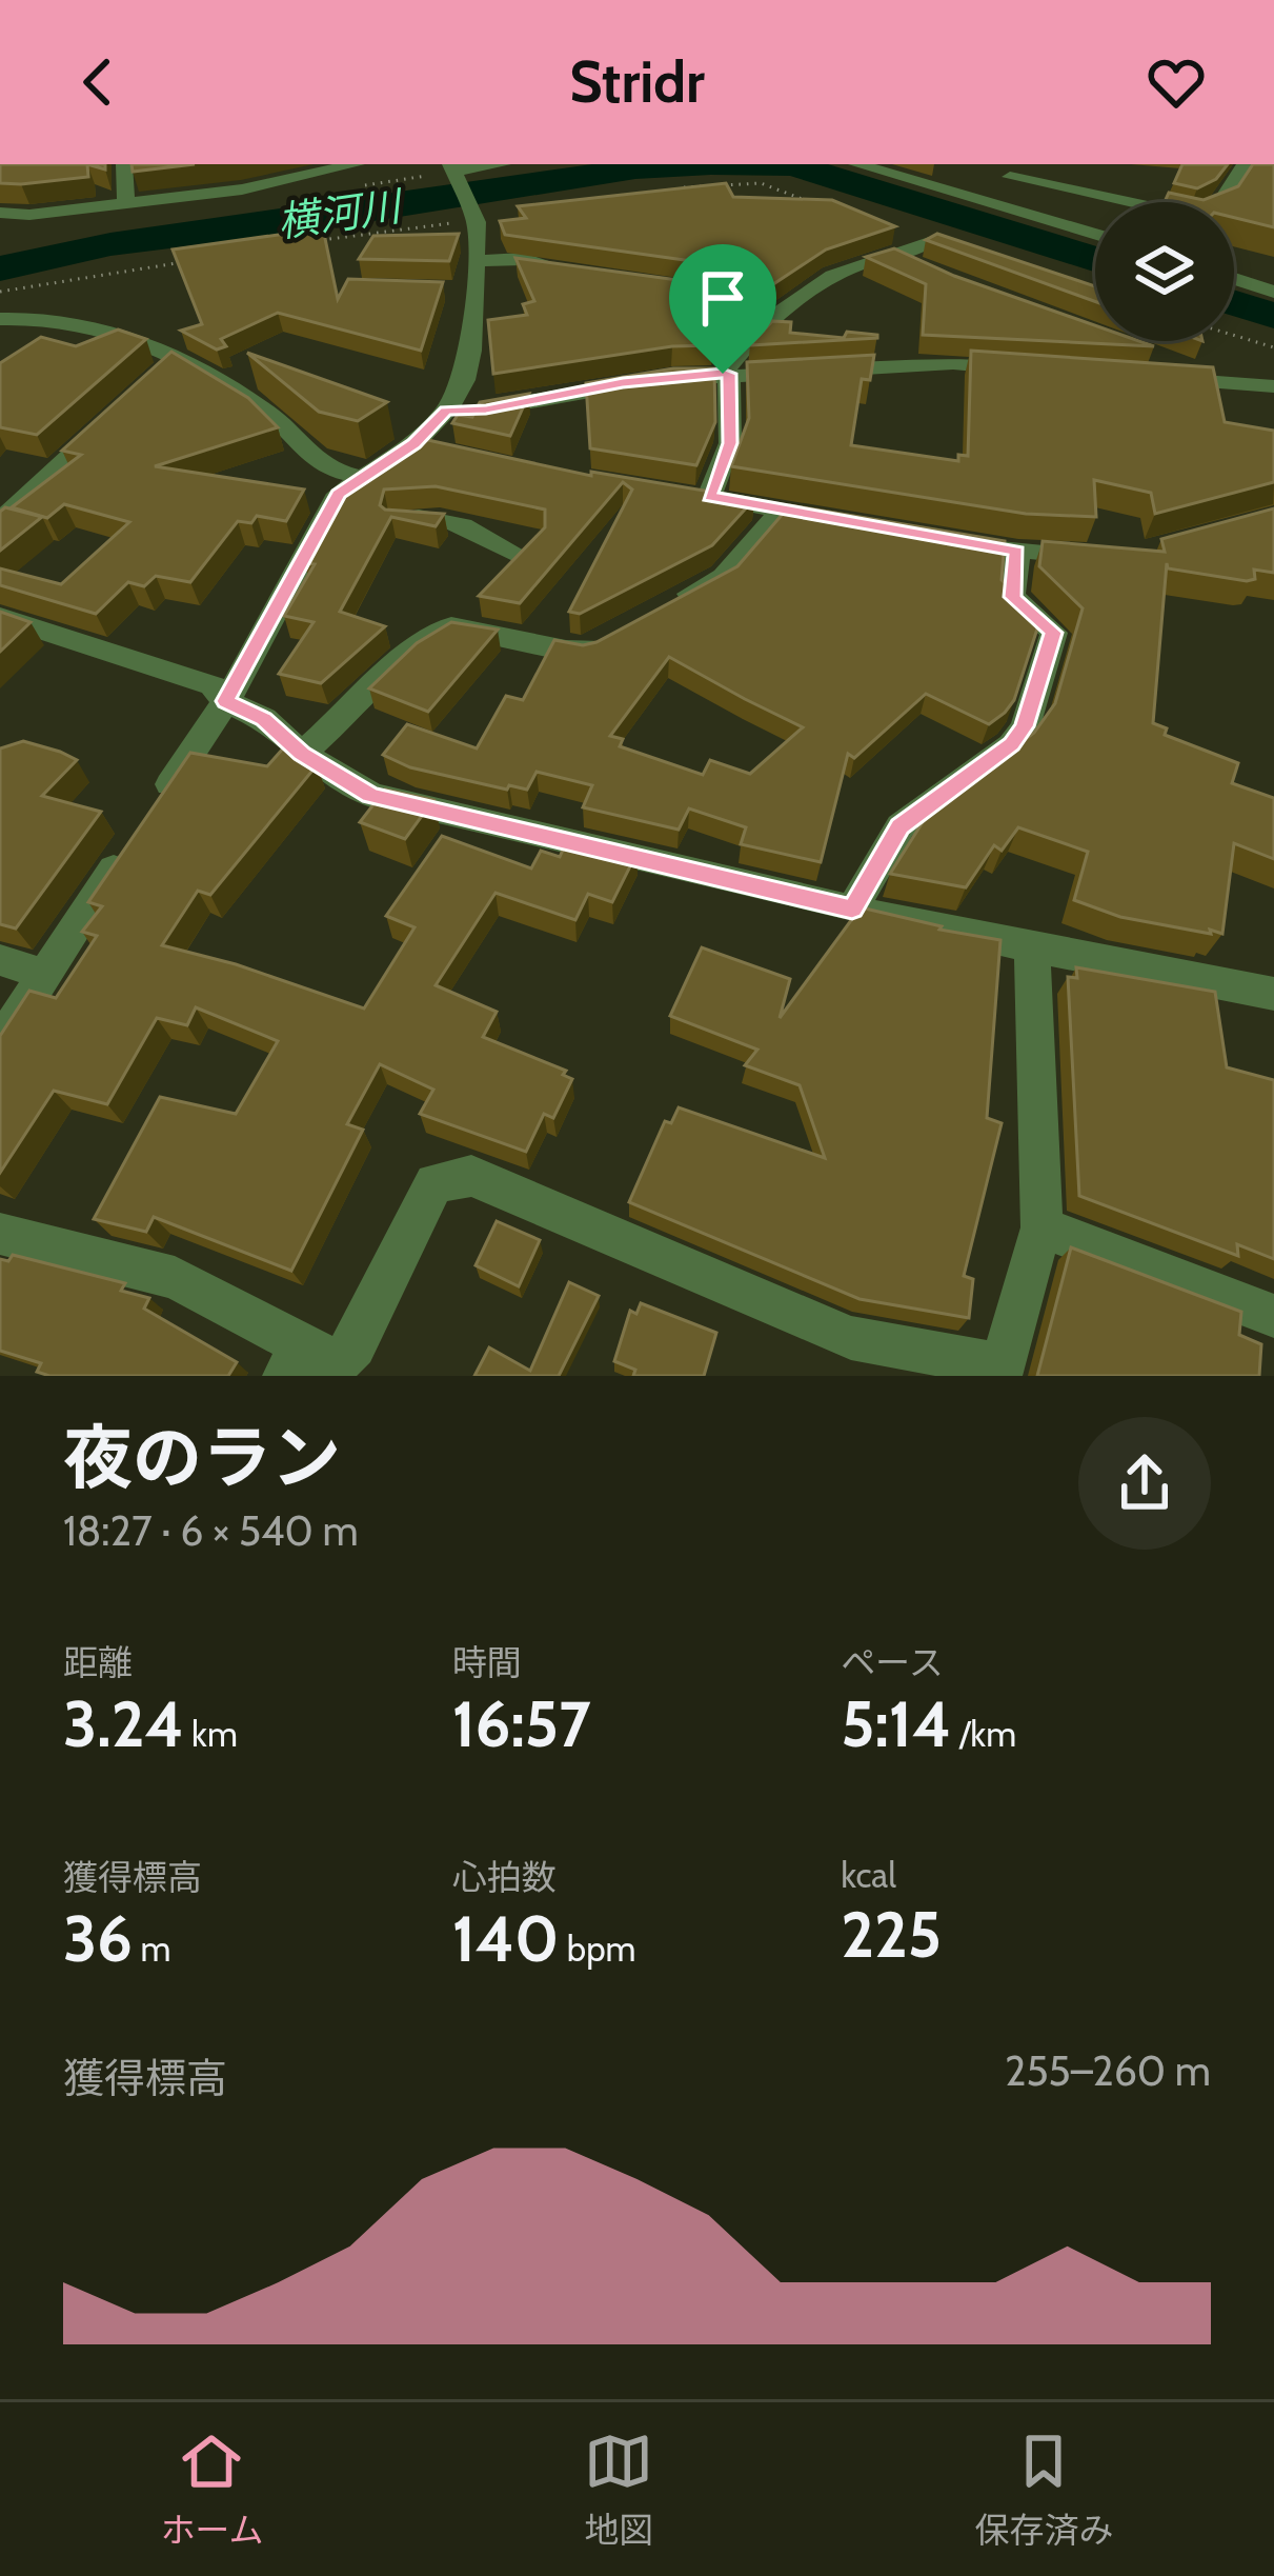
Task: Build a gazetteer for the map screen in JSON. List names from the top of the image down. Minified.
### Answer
{"water":["横河川"],"page":{"header":"Stridr","heading":["夜のラン","18:27 · 6 × 540 m"],"stats":[["距離","3.24 km"],["時間","16:57"],["ペース","5:14 /km"],["獲得標高","36 m"],["心拍数","140 bpm"],["kcal","225"]],"chart":["獲得標高","255–260 m"],"tabs":["ホーム","地図","保存済み"]}}
